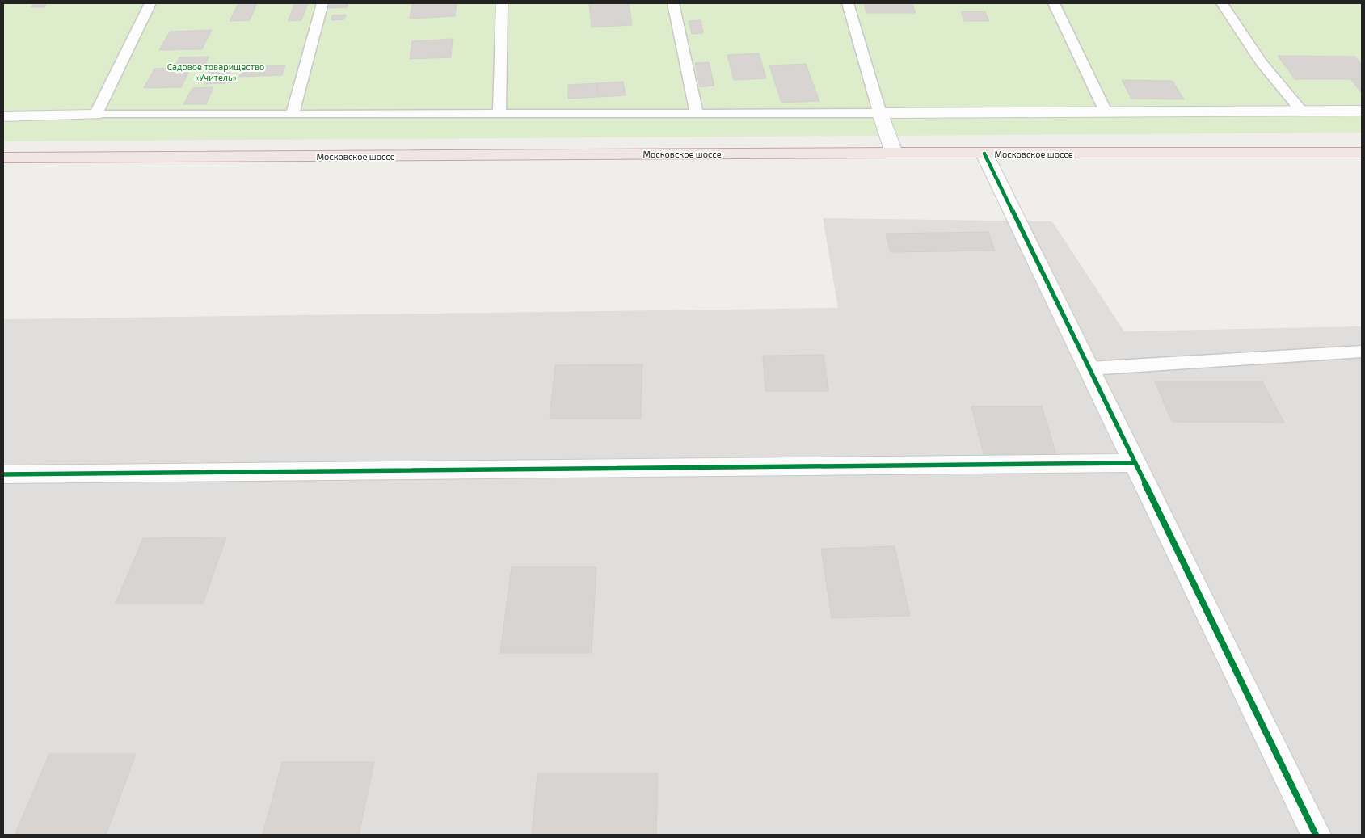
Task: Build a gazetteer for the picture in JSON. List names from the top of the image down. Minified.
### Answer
{"streets":{"highway":["Московское шоссе"]},"parks":["Садовое товарищество «Учитель»"]}
